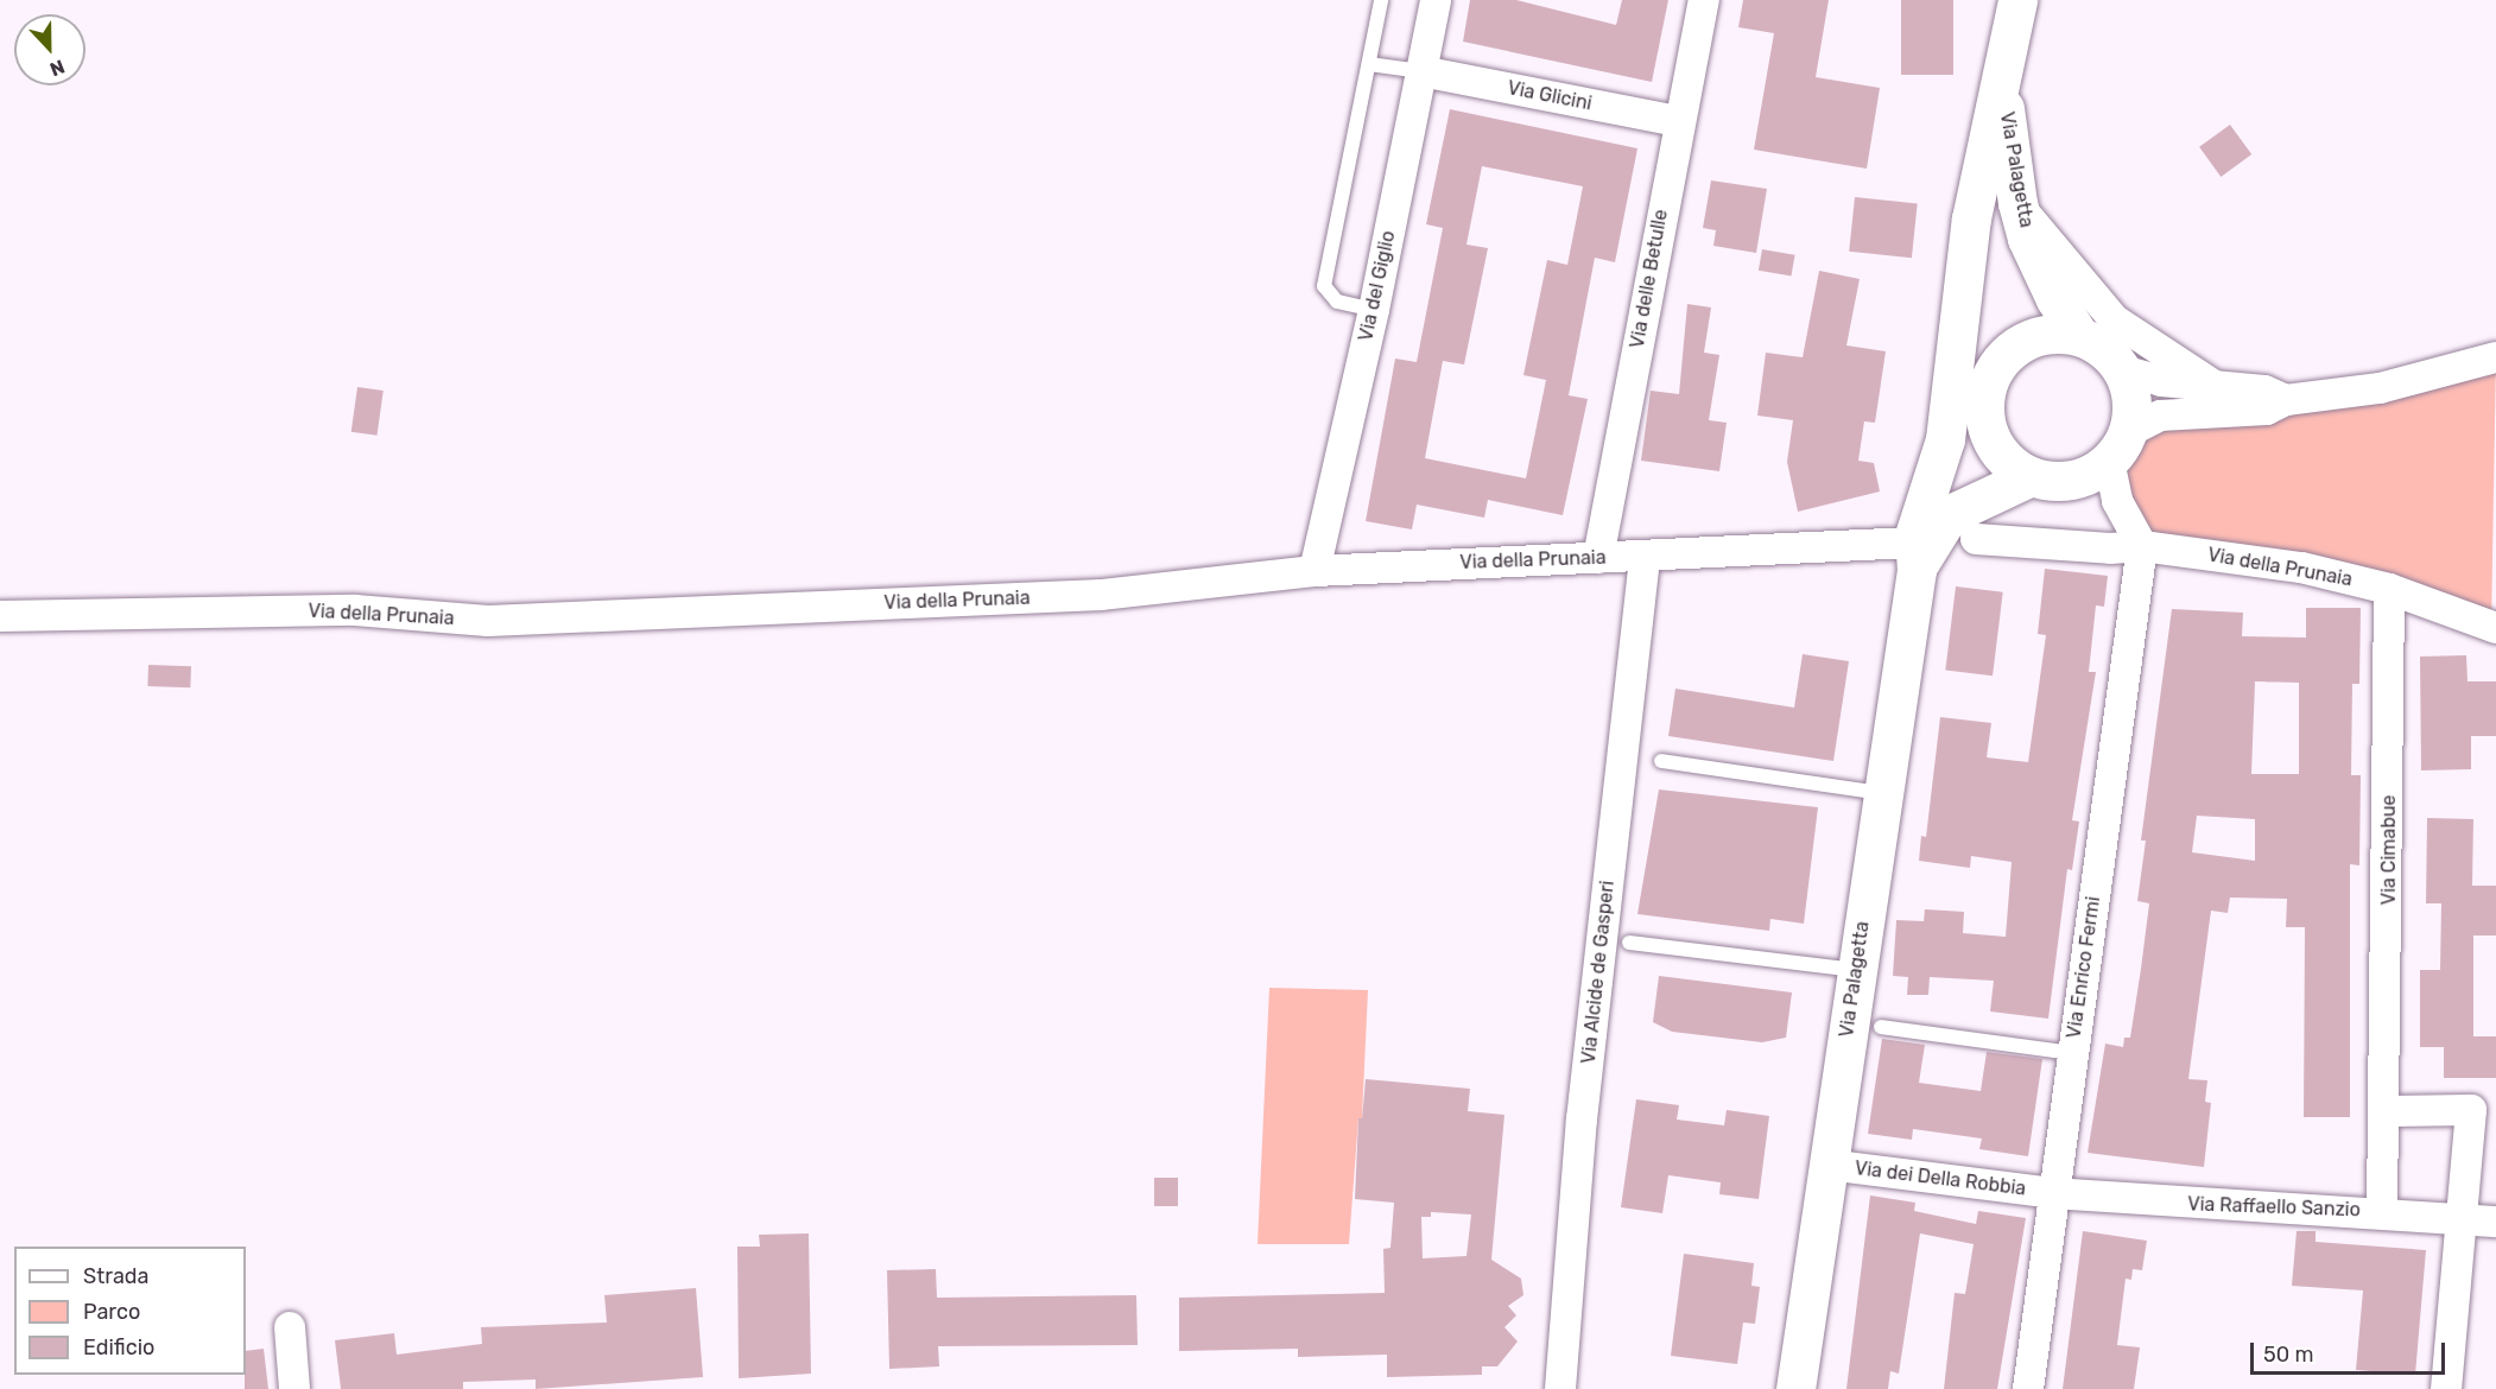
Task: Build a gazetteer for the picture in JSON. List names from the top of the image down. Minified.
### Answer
{"streets":{"street":["Via Glicini","Via Palagetta","Via delle Betulle","Via del Giglio","Via della Prunaia","Via Cimabue","Via Enrico Fermi","Via Alcide de Gasperi","Via dei Della Robbia","Via Raffaello Sanzio"]},"crossings":[["Via Glicini","Via delle Betulle"],["Via Glicini","Via del Giglio"],["Via Palagetta","Via della Prunaia"],["Via Palagetta","Via dei Della Robbia"],["Via delle Betulle","Via della Prunaia"],["Via del Giglio","Via della Prunaia"],["Via della Prunaia","Via Cimabue"],["Via della Prunaia","Via Enrico Fermi"],["Via della Prunaia","Via Alcide de Gasperi"],["Via Cimabue","Via Raffaello Sanzio"],["Via Enrico Fermi","Via dei Della Robbia"],["Via Enrico Fermi","Via Raffaello Sanzio"],["Via dei Della Robbia","Via Raffaello Sanzio"]],"legend":["Strada","Parco","Edificio"],"scale_bar":"50 m","north":"bottom"}
